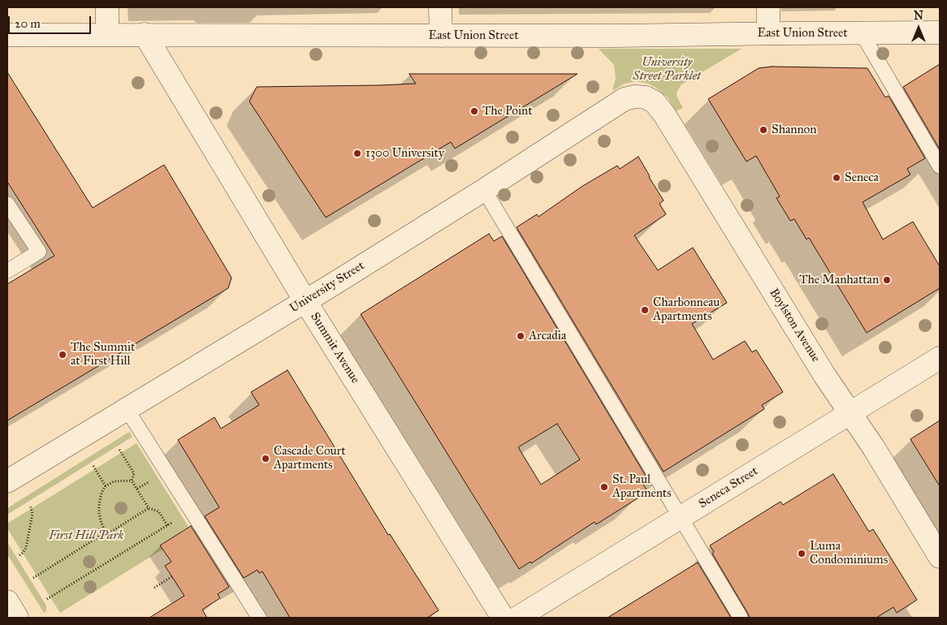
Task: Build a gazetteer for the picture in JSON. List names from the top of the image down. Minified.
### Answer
{"streets":{"street":["East Union Street","University Street","Boylston Avenue","Summit Avenue","Seneca Street"]},"crossings":[["East Union Street","Summit Avenue"],["University Street","Boylston Avenue"],["University Street","Summit Avenue"],["Boylston Avenue","Seneca Street"]],"parks":["University Street Parklet","First Hill Park"],"places":["The Point","Shannon","1300 University","Seneca","The Manhattan","Charbonneau Apartments","Arcadia","The Summit at First Hill","Cascade Court Apartments","St. Paul Apartments","Luma Condominiums"],"scale_bar":"20 m","north":"top"}
